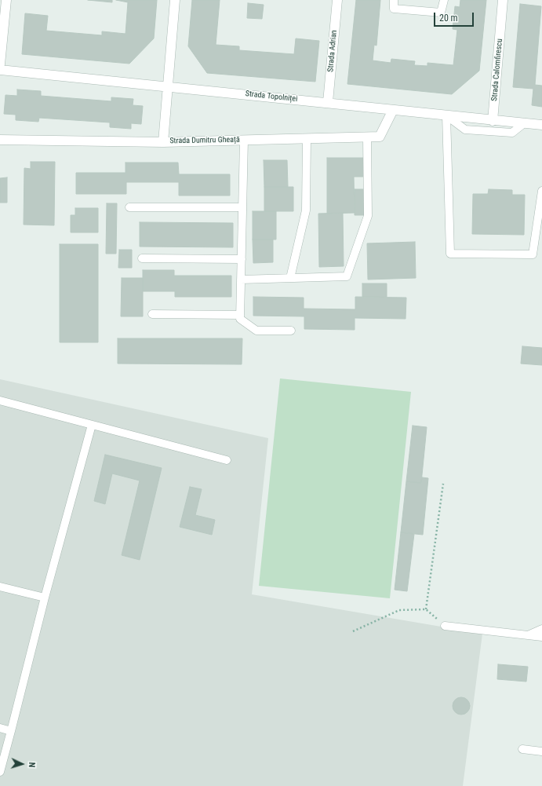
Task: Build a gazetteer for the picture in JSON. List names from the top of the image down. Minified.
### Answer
{"streets":{"street":["Strada Adrian","Strada Calomfirescu","Strada Topolniței","Strada Dumitru Gheață"]},"crossings":[["Strada Adrian","Strada Topolniței"],["Strada Calomfirescu","Strada Topolniței"],["Strada Topolniței","Strada Dumitru Gheață"]],"scale_bar":"20 m","north":"right"}
